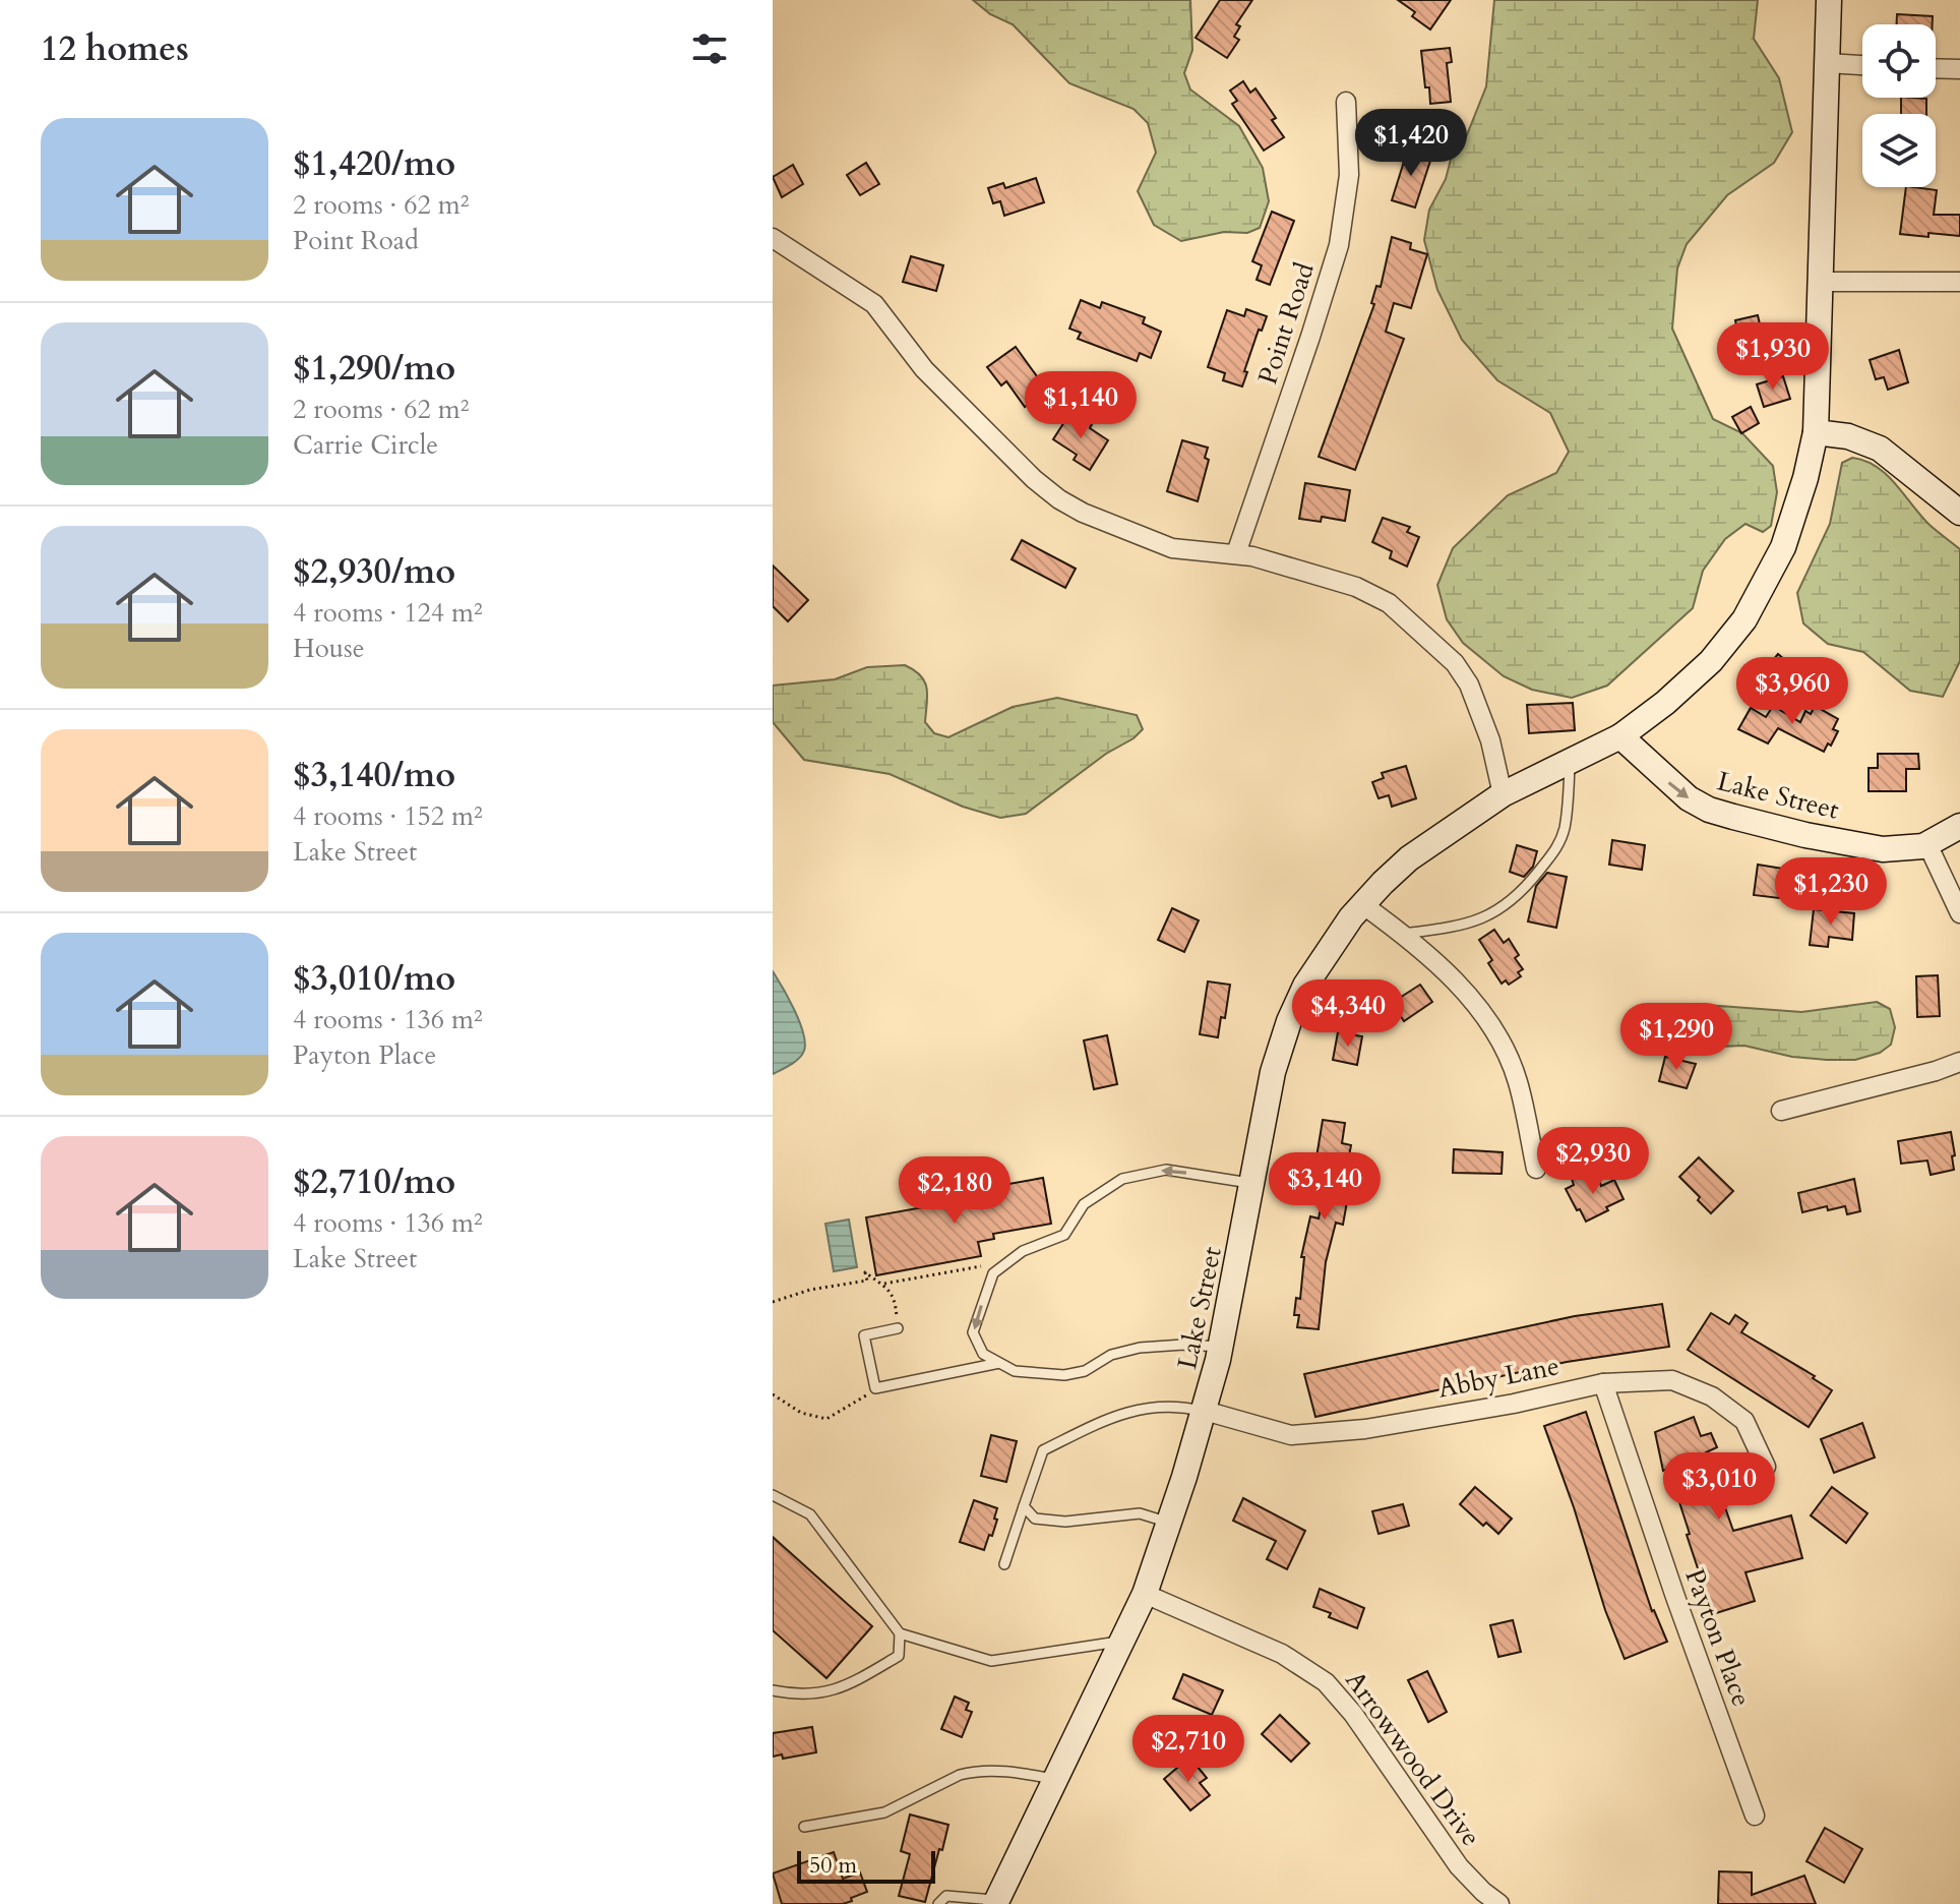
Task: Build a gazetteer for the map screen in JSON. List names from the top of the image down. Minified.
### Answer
{"streets":{"main road":["Lake Street"],"street":["Point Road","Abby Lane","Payton Place","Arrowwood Drive"]},"crossings":[["Lake Street","Abby Lane"],["Lake Street","Arrowwood Drive"],["Abby Lane","Payton Place"]],"scale_bar":"50 m","page":{"heading":"12 homes","list":[{"name":"$1,420/mo","note":"2 rooms · 62 m² · Point Road"},{"name":"$1,290/mo","note":"2 rooms · 62 m² · Carrie Circle"},{"name":"$2,930/mo","note":"4 rooms · 124 m² · House"},{"name":"$3,140/mo","note":"4 rooms · 152 m² · Lake Street"},{"name":"$3,010/mo","note":"4 rooms · 136 m² · Payton Place"},{"name":"$2,710/mo","note":"4 rooms · 136 m² · Lake Street"}],"price":["$1,420","$1,930","$1,140","$3,960","$1,230","$4,340","$1,290","$2,930","$3,140","$2,180","$3,010","$2,710"],"scale":"50 m"}}
